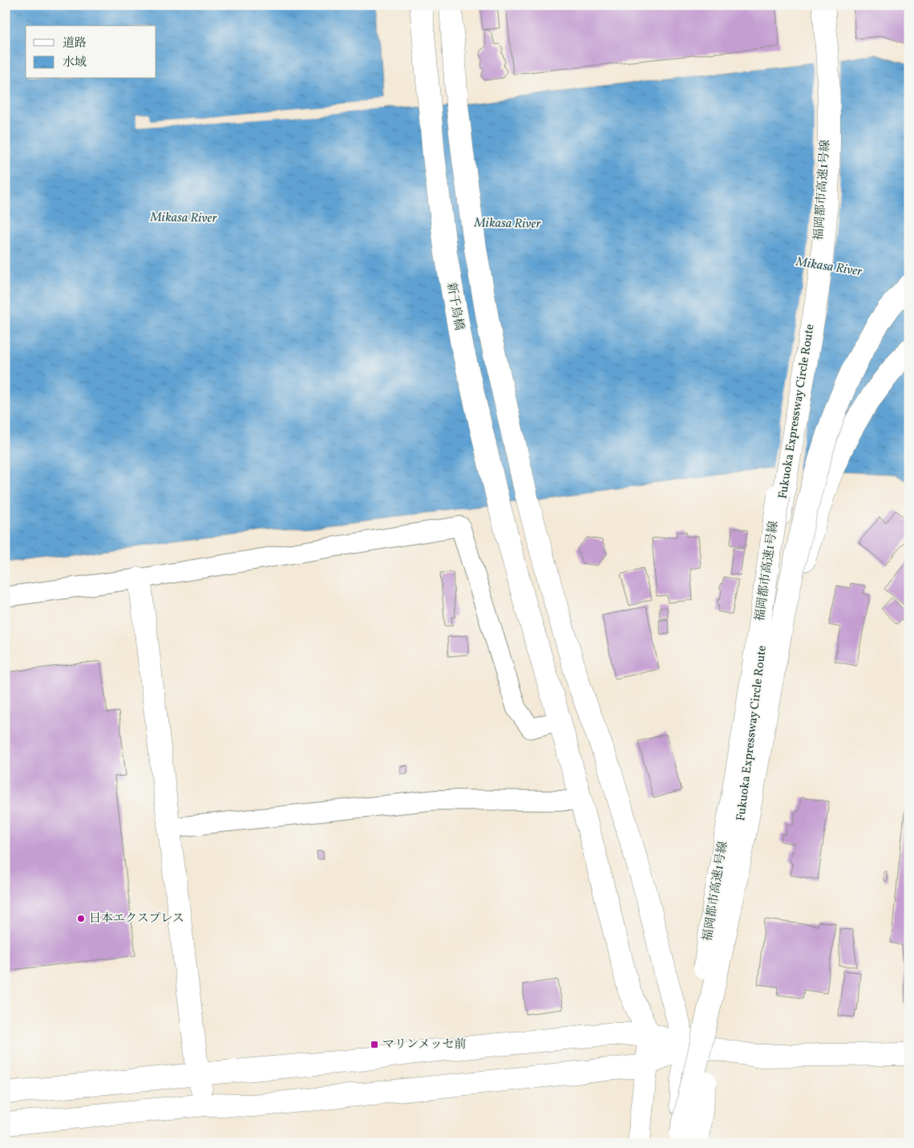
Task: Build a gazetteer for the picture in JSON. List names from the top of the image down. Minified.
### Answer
{"streets":{"main road":["福岡都市高速1号線","新千鳥橋","Fukuoka Expressway Circle Route"]},"crossings":[["福岡都市高速1号線","Fukuoka Expressway Circle Route"]],"water":["Mikasa River"],"places":{"other":["日本エクスプレス"],"transit":["マリンメッセ前"]},"legend":["道路","水域"]}
